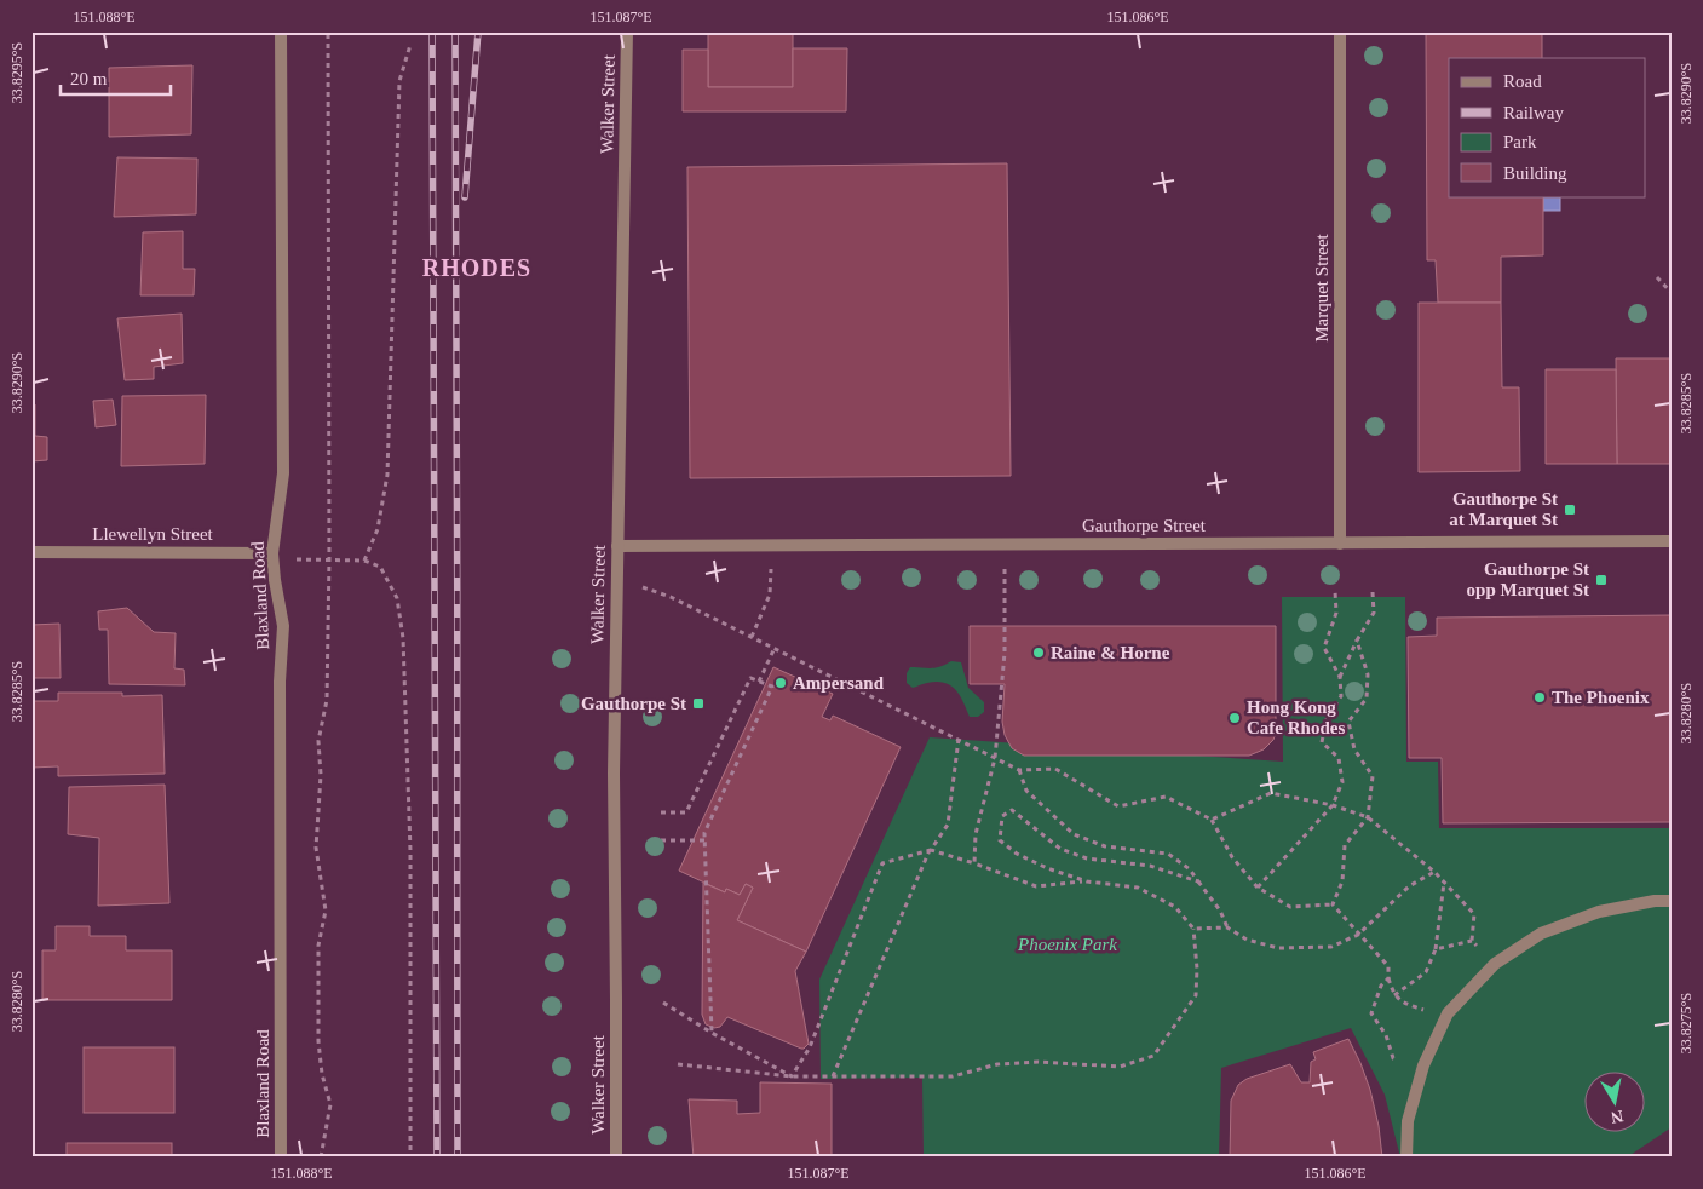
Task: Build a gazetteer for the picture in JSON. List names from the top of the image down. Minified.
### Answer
{"streets":{"street":["Walker Street","Marquet Street","Gauthorpe Street","Llewellyn Street","Blaxland Road"]},"crossings":[["Walker Street","Gauthorpe Street"],["Marquet Street","Gauthorpe Street"],["Llewellyn Street","Blaxland Road"]],"districts":["RHODES"],"parks":["Phoenix Park"],"places":{"transit":["Gauthorpe St at Marquet St","Gauthorpe St opp Marquet St","Gauthorpe St"],"other":["Raine & Horne","Ampersand","The Phoenix","Hong Kong Cafe Rhodes"]},"legend":["Road","Railway","Park","Building"],"scale_bar":"20 m","north":"bottom","coordinates":["151.088°E","151.087°E","151.086°E","33.8295°S","33.8290°S","33.8285°S","33.8280°S","33.8275°S"]}
